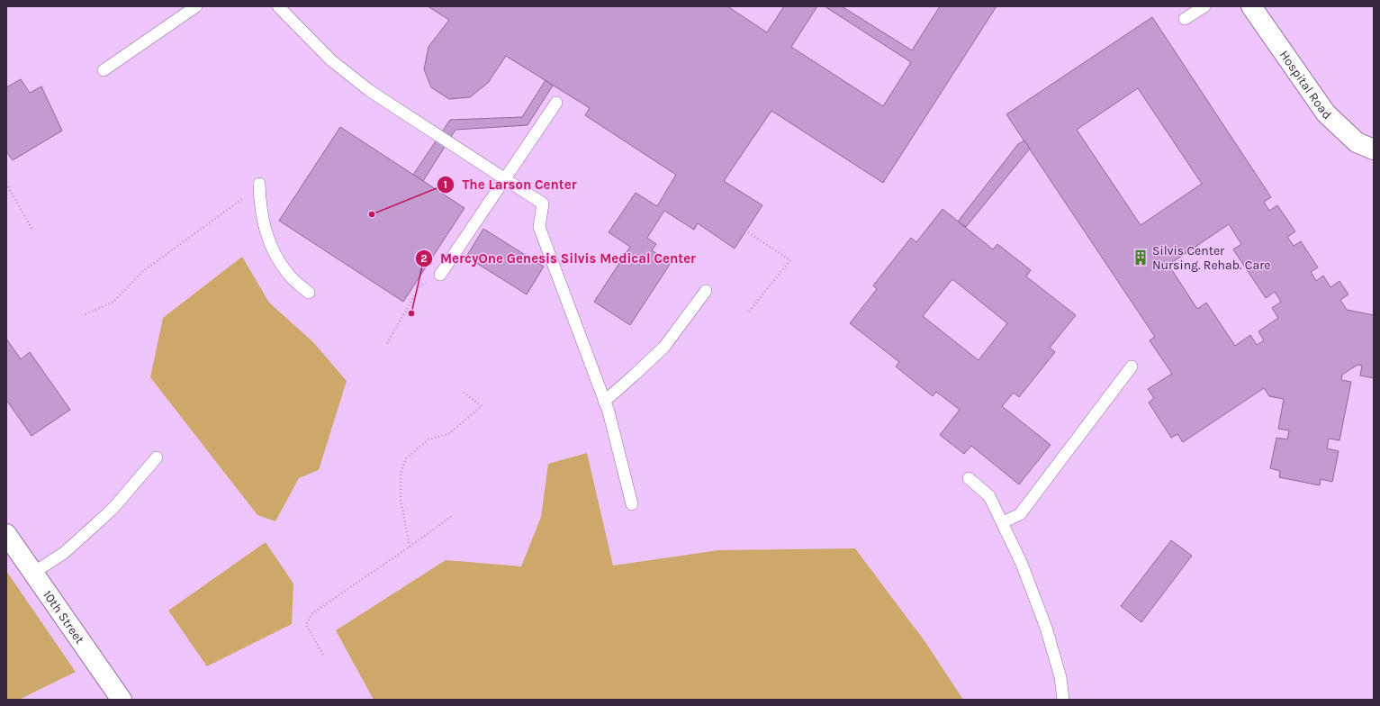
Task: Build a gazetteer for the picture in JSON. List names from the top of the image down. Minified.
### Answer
{"streets":{"street":["Hospital Road","10th Street"]},"places":{"other":["The Larson Center","MercyOne Genesis Silvis Medical Center"],"building":["Silvis Center Nursing. Rehab. Care"]}}
